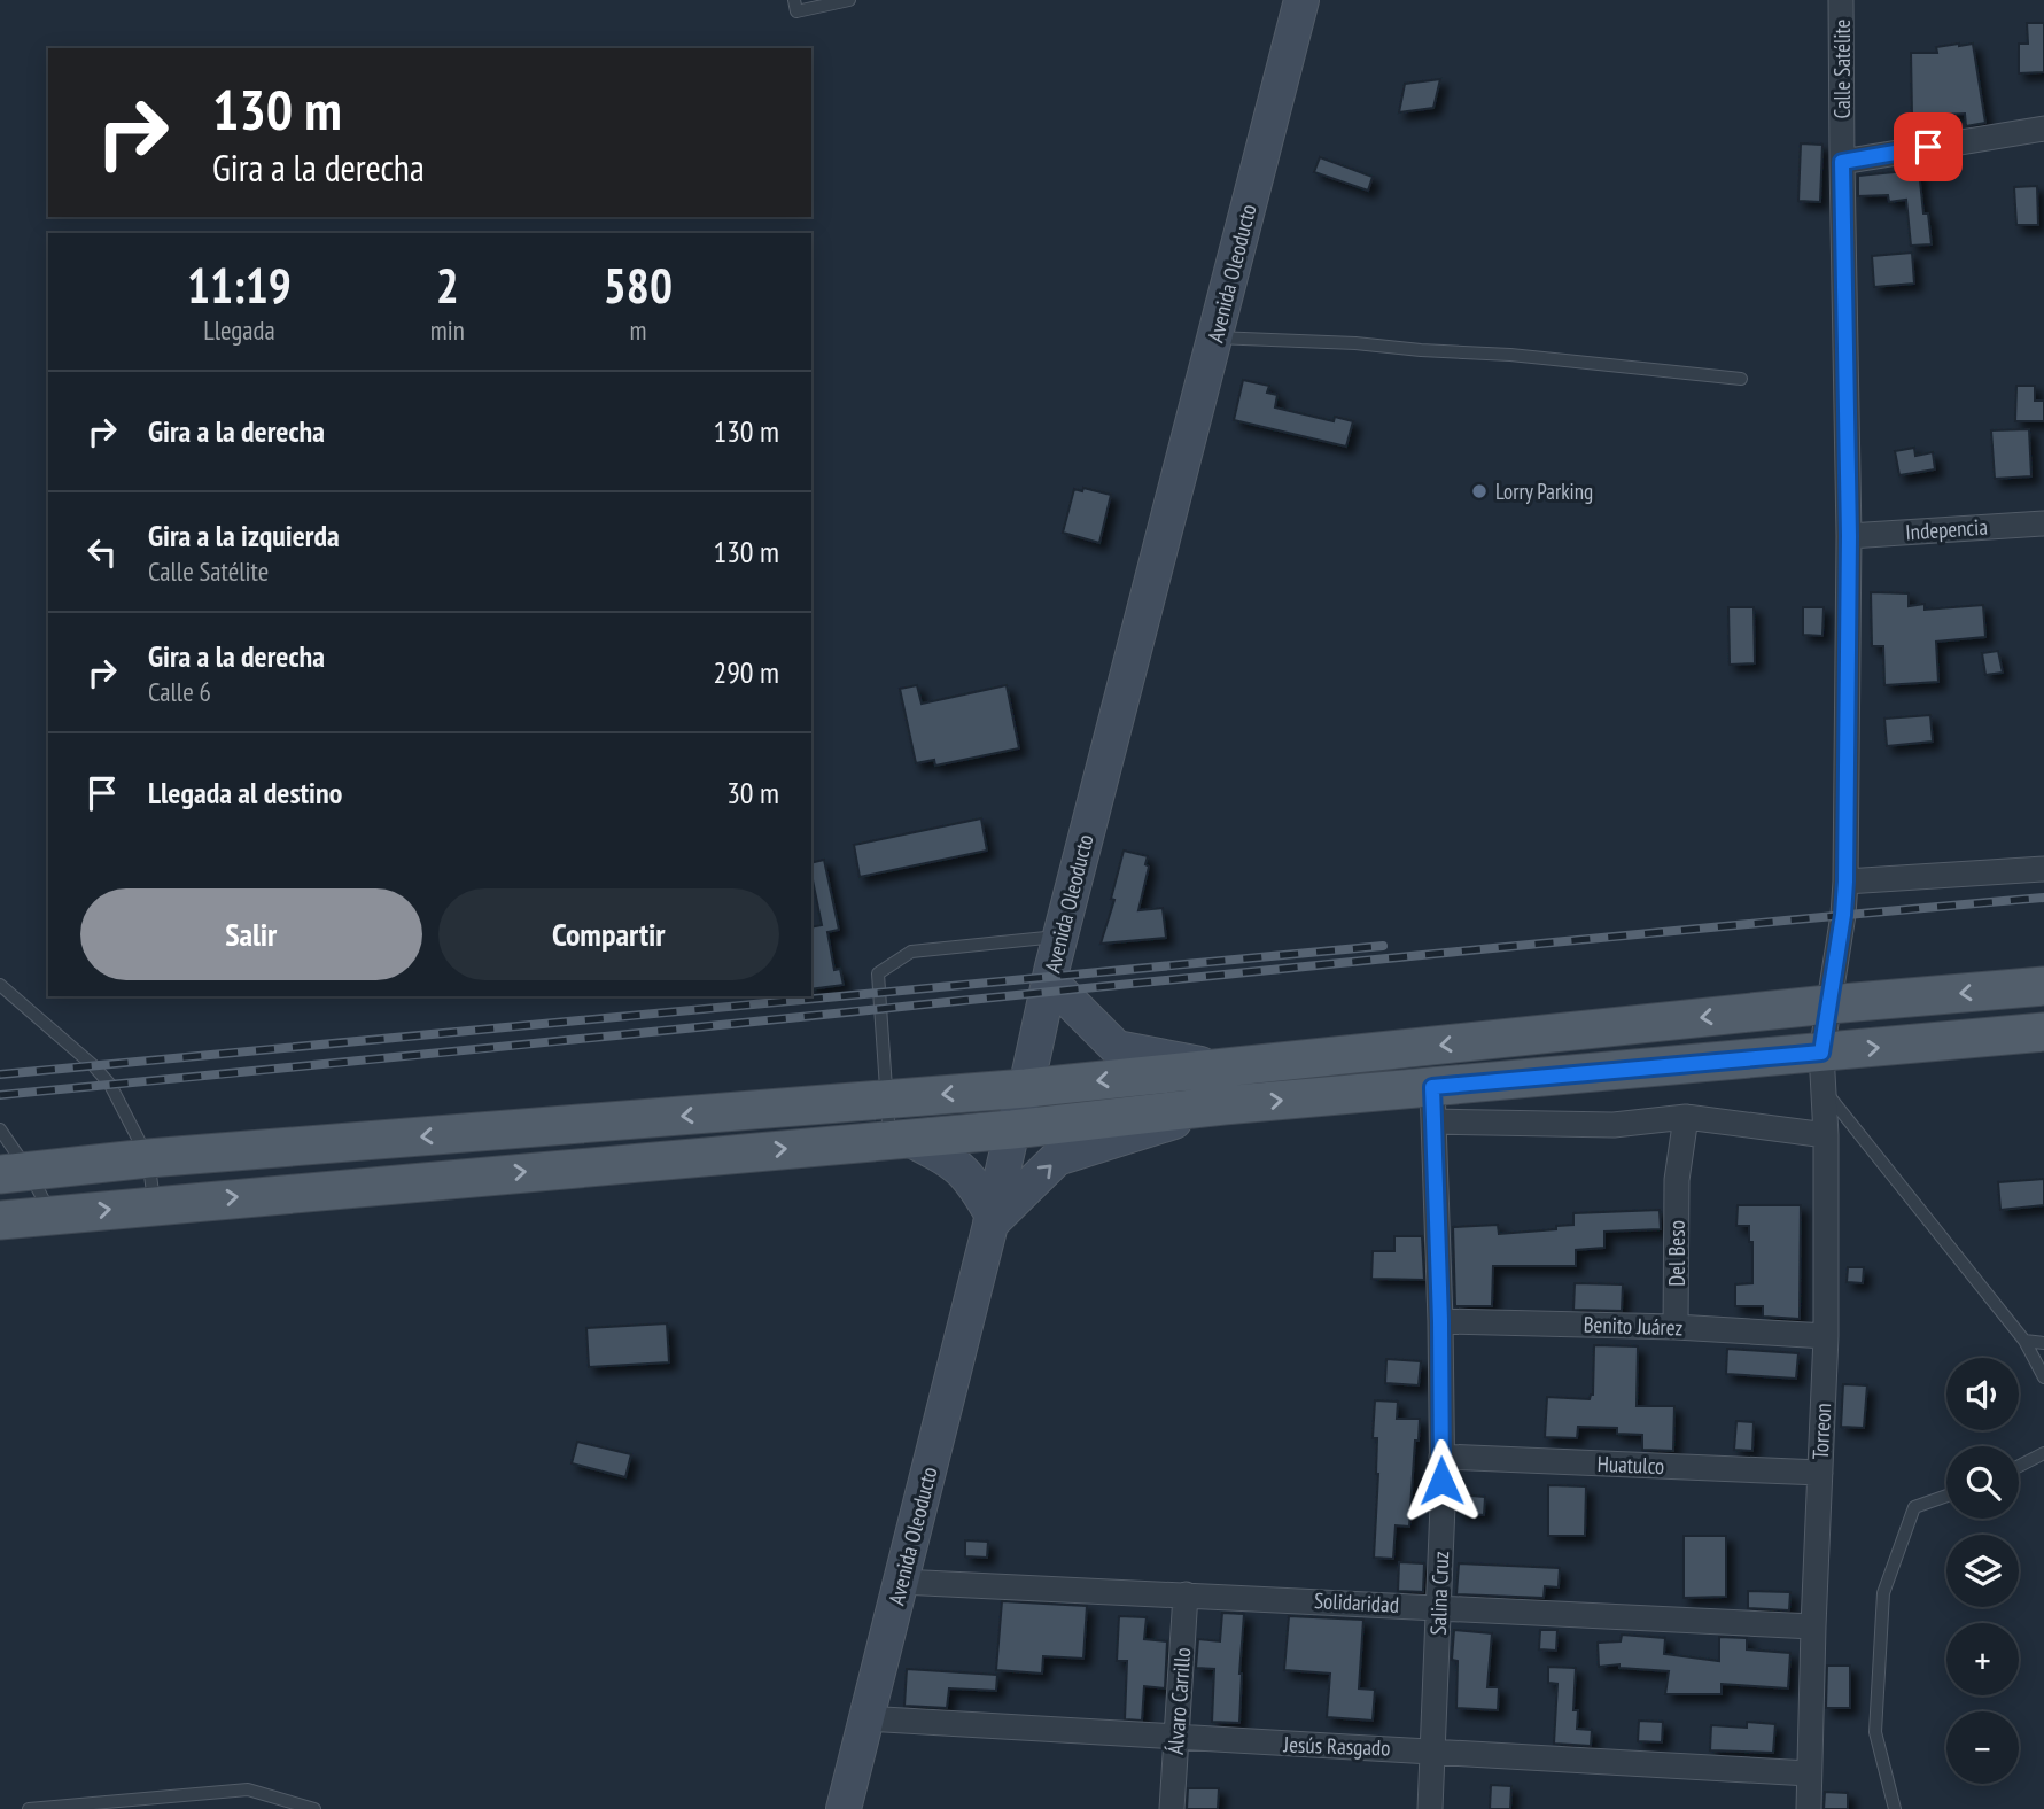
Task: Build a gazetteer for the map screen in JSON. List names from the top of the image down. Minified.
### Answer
{"streets":{"main road":["Avenida Oleoducto"],"street":["Calle Satélite","Indepencia","Del Beso","Benito Juárez","Torreon","Huatulco","Salina Cruz","Solidaridad","Álvaro Carrillo","Jesús Rasgado"]},"crossings":[["Calle Satélite","Indepencia"],["Calle Satélite","Torreon"],["Avenida Oleoducto","Solidaridad"],["Avenida Oleoducto","Jesús Rasgado"],["Del Beso","Benito Juárez"],["Benito Juárez","Torreon"],["Benito Juárez","Salina Cruz"],["Torreon","Huatulco"],["Torreon","Solidaridad"],["Torreon","Jesús Rasgado"],["Huatulco","Salina Cruz"],["Salina Cruz","Solidaridad"],["Salina Cruz","Jesús Rasgado"],["Solidaridad","Álvaro Carrillo"],["Álvaro Carrillo","Jesús Rasgado"]],"places":["Lorry Parking"],"page":{"turn":["130 m","Gira a la derecha"],"eta":["11:19","Llegada","2","min","580","m"],"list":[{"name":"Gira a la derecha","value":"130 m"},{"name":"Gira a la izquierda","note":"Calle Satélite","value":"130 m"},{"name":"Gira a la derecha","note":"Calle 6","value":"290 m"},{"name":"Llegada al destino","value":"30 m"}],"buttons":["Salir","Compartir"],"map_buttons":["+","−"]}}
